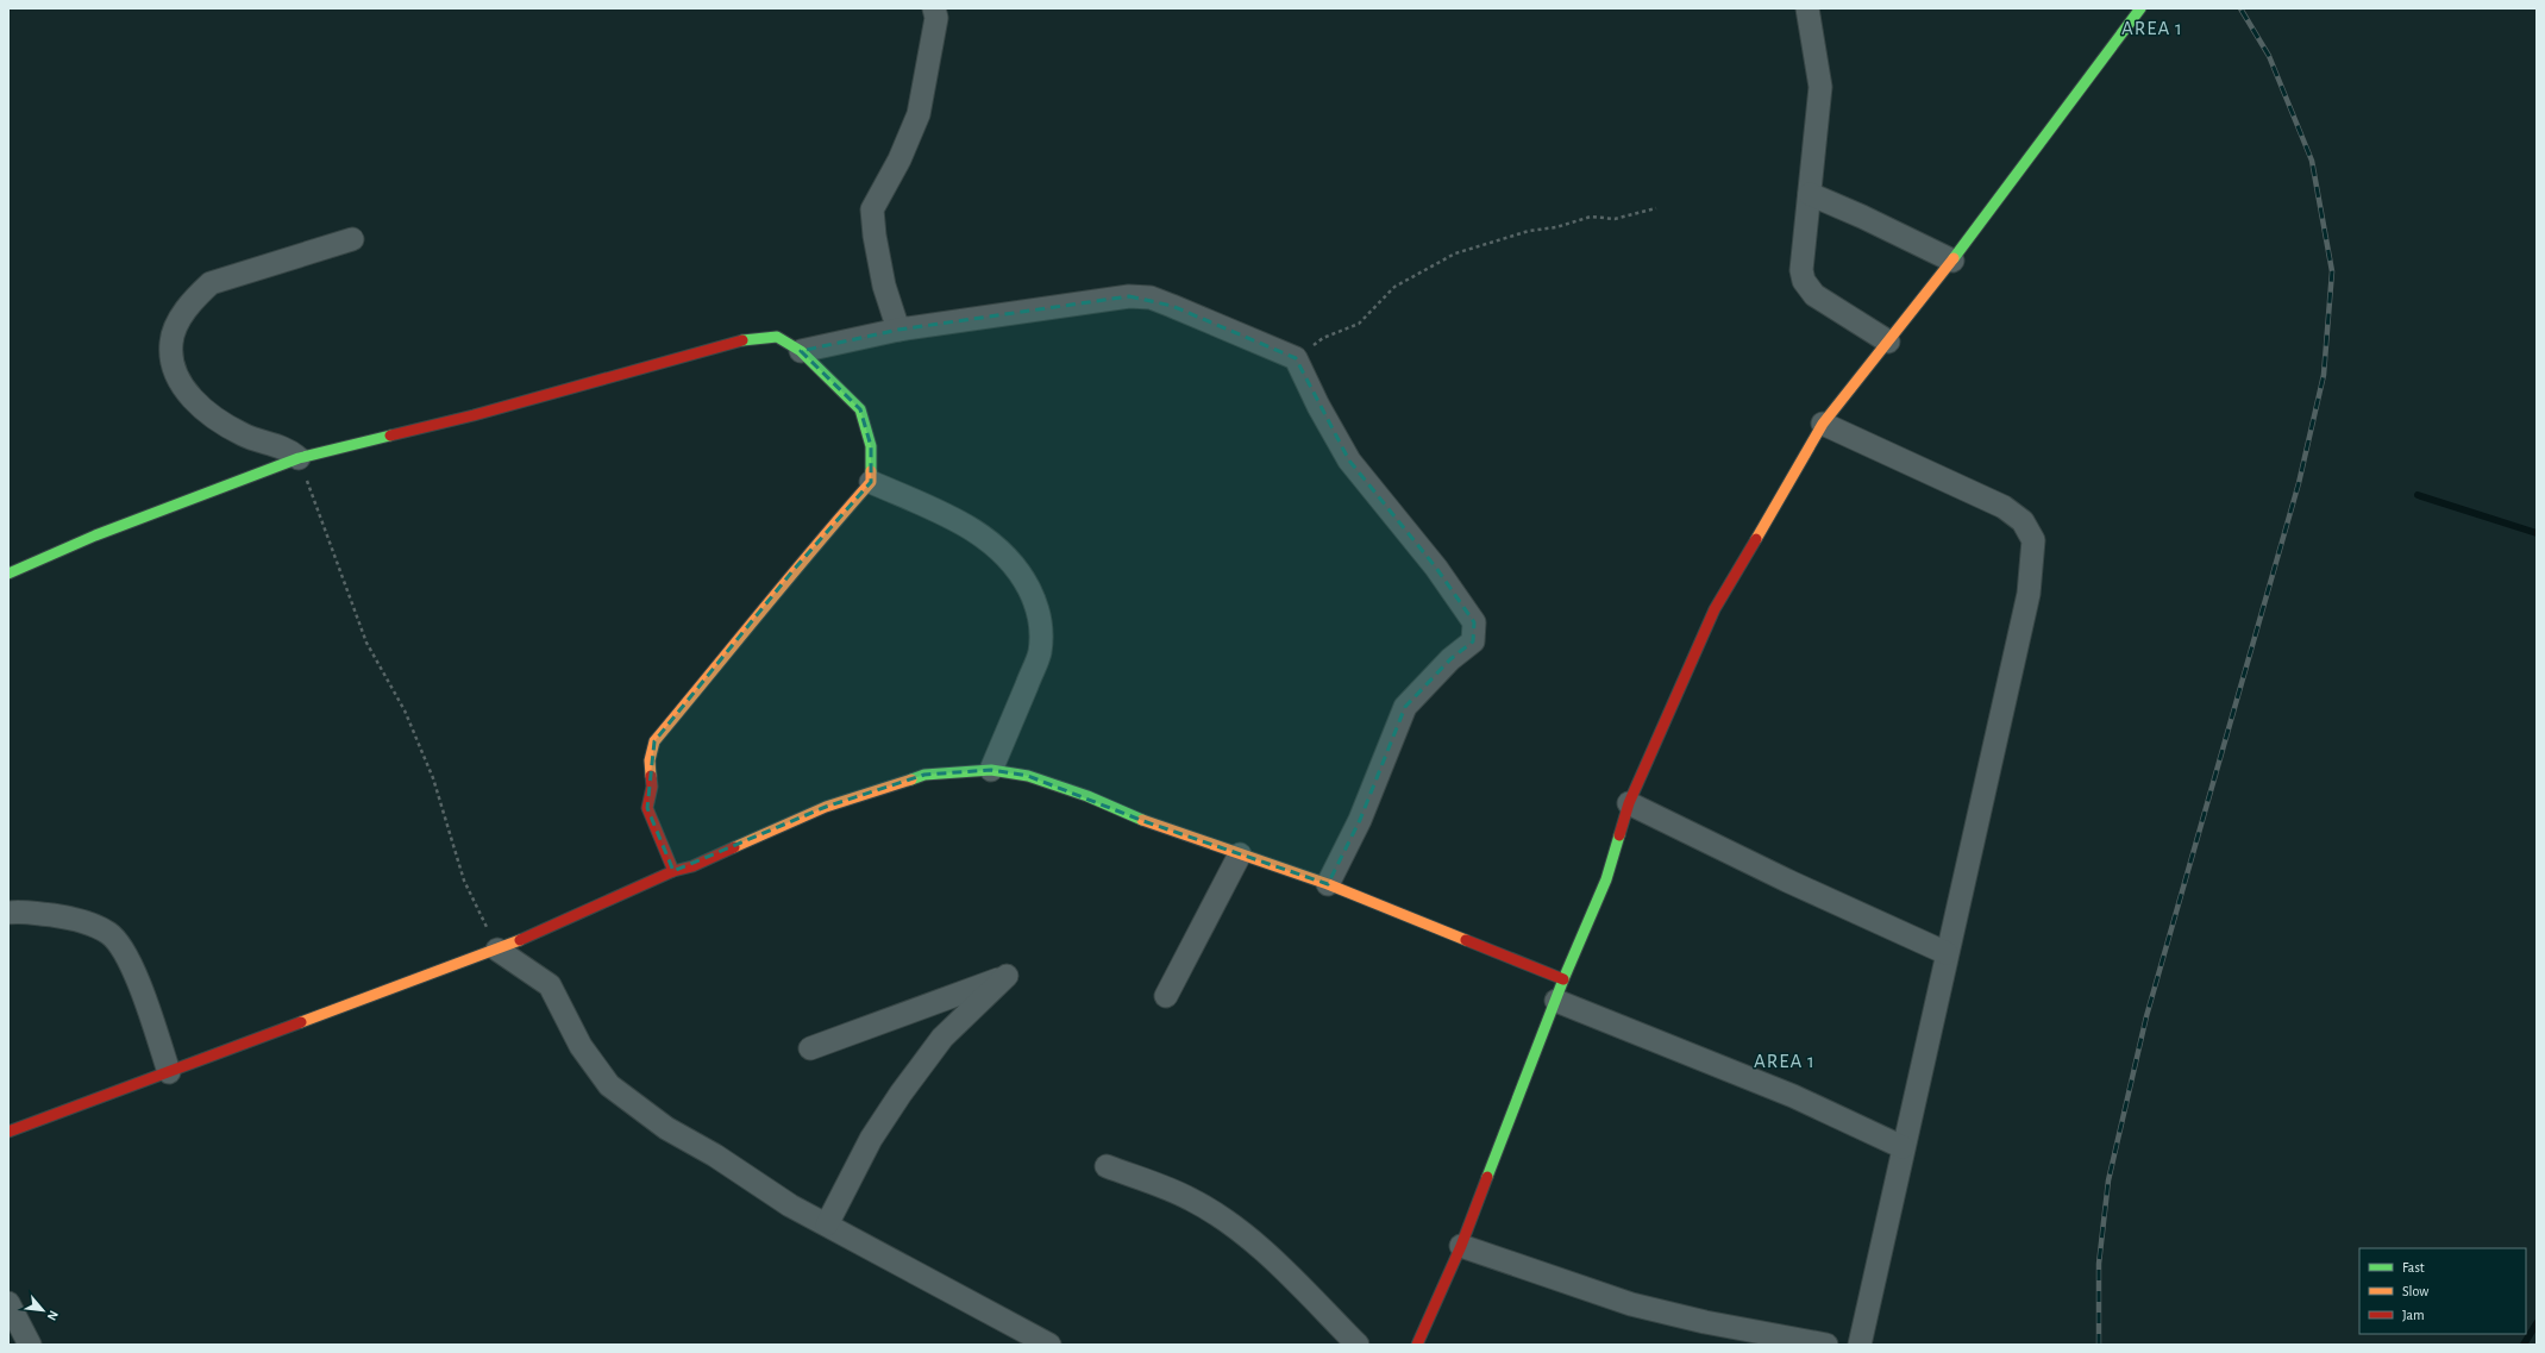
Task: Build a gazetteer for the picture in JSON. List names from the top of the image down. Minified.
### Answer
{"districts":["AREA 1","AREA 1"],"legend":["Fast","Slow","Jam"],"north":"bottom right"}
